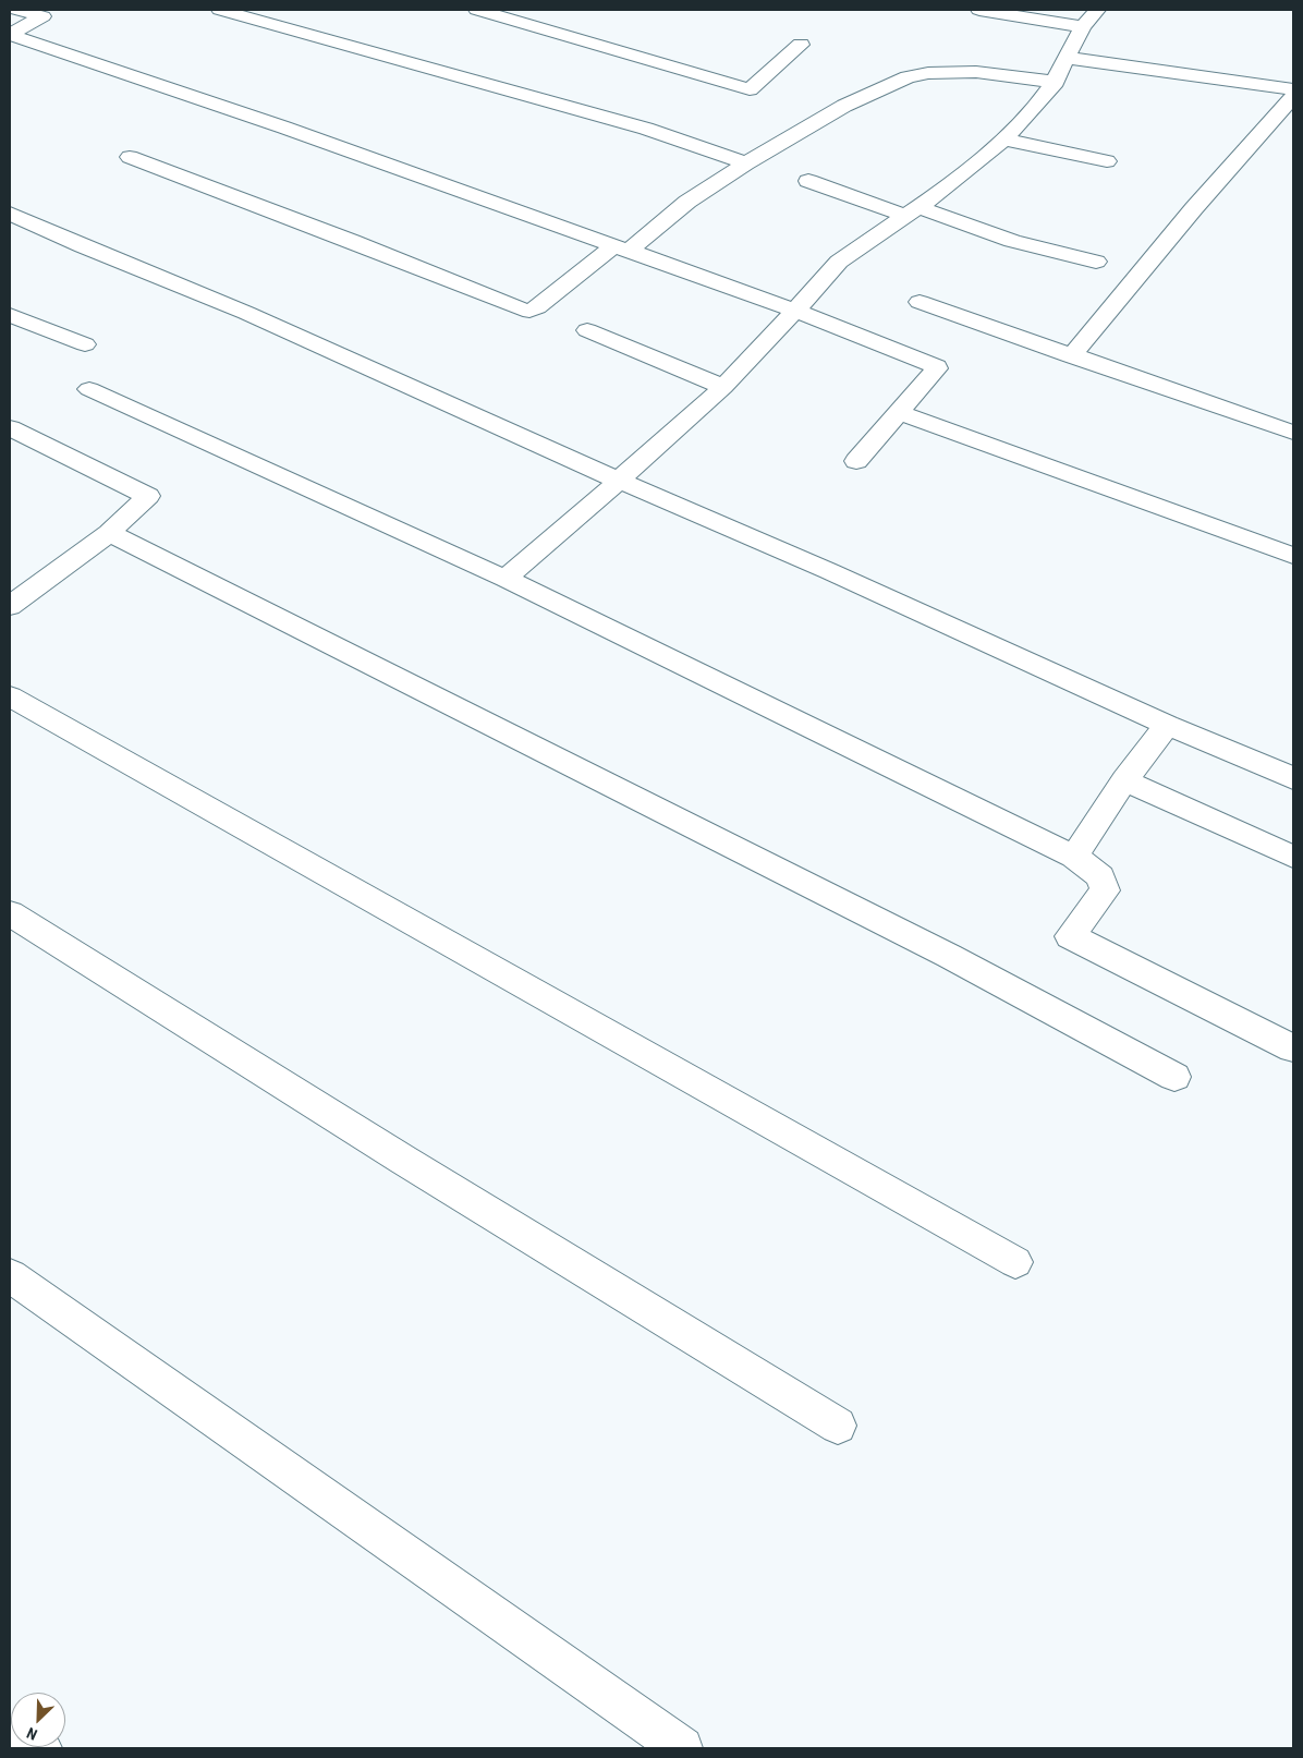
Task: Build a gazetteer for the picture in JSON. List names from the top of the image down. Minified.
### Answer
{"north":"bottom left"}
